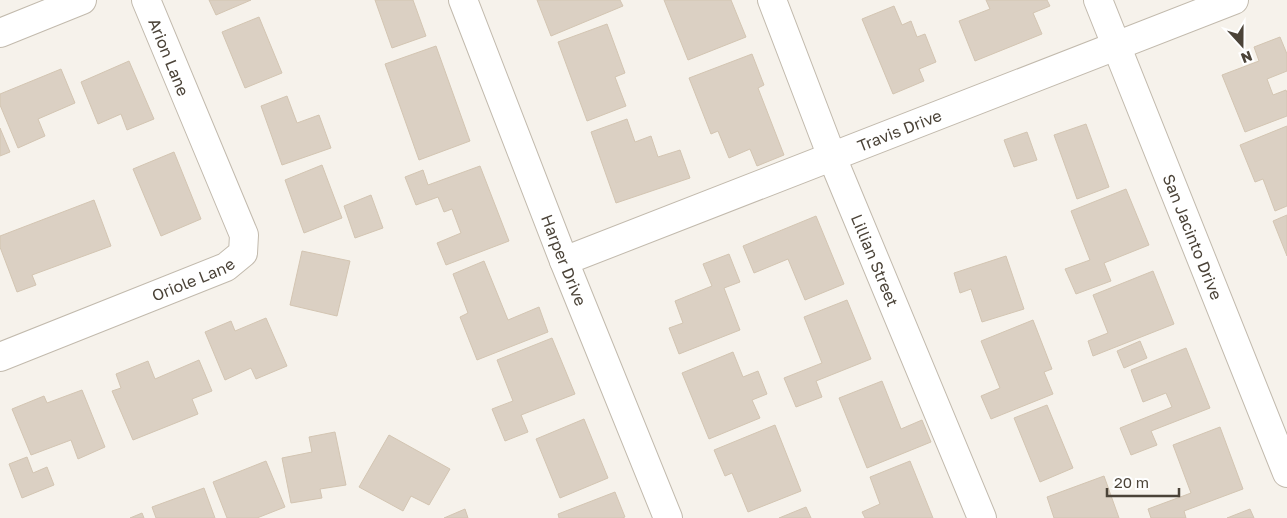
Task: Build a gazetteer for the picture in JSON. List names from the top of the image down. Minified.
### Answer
{"streets":{"street":["Arion Lane","Travis Drive","San Jacinto Drive","Harper Drive","Lillian Street","Oriole Lane"]},"crossings":[["Arion Lane","Oriole Lane"],["Travis Drive","San Jacinto Drive"],["Travis Drive","Harper Drive"],["Travis Drive","Lillian Street"]],"scale_bar":"20 m","north":"bottom"}
